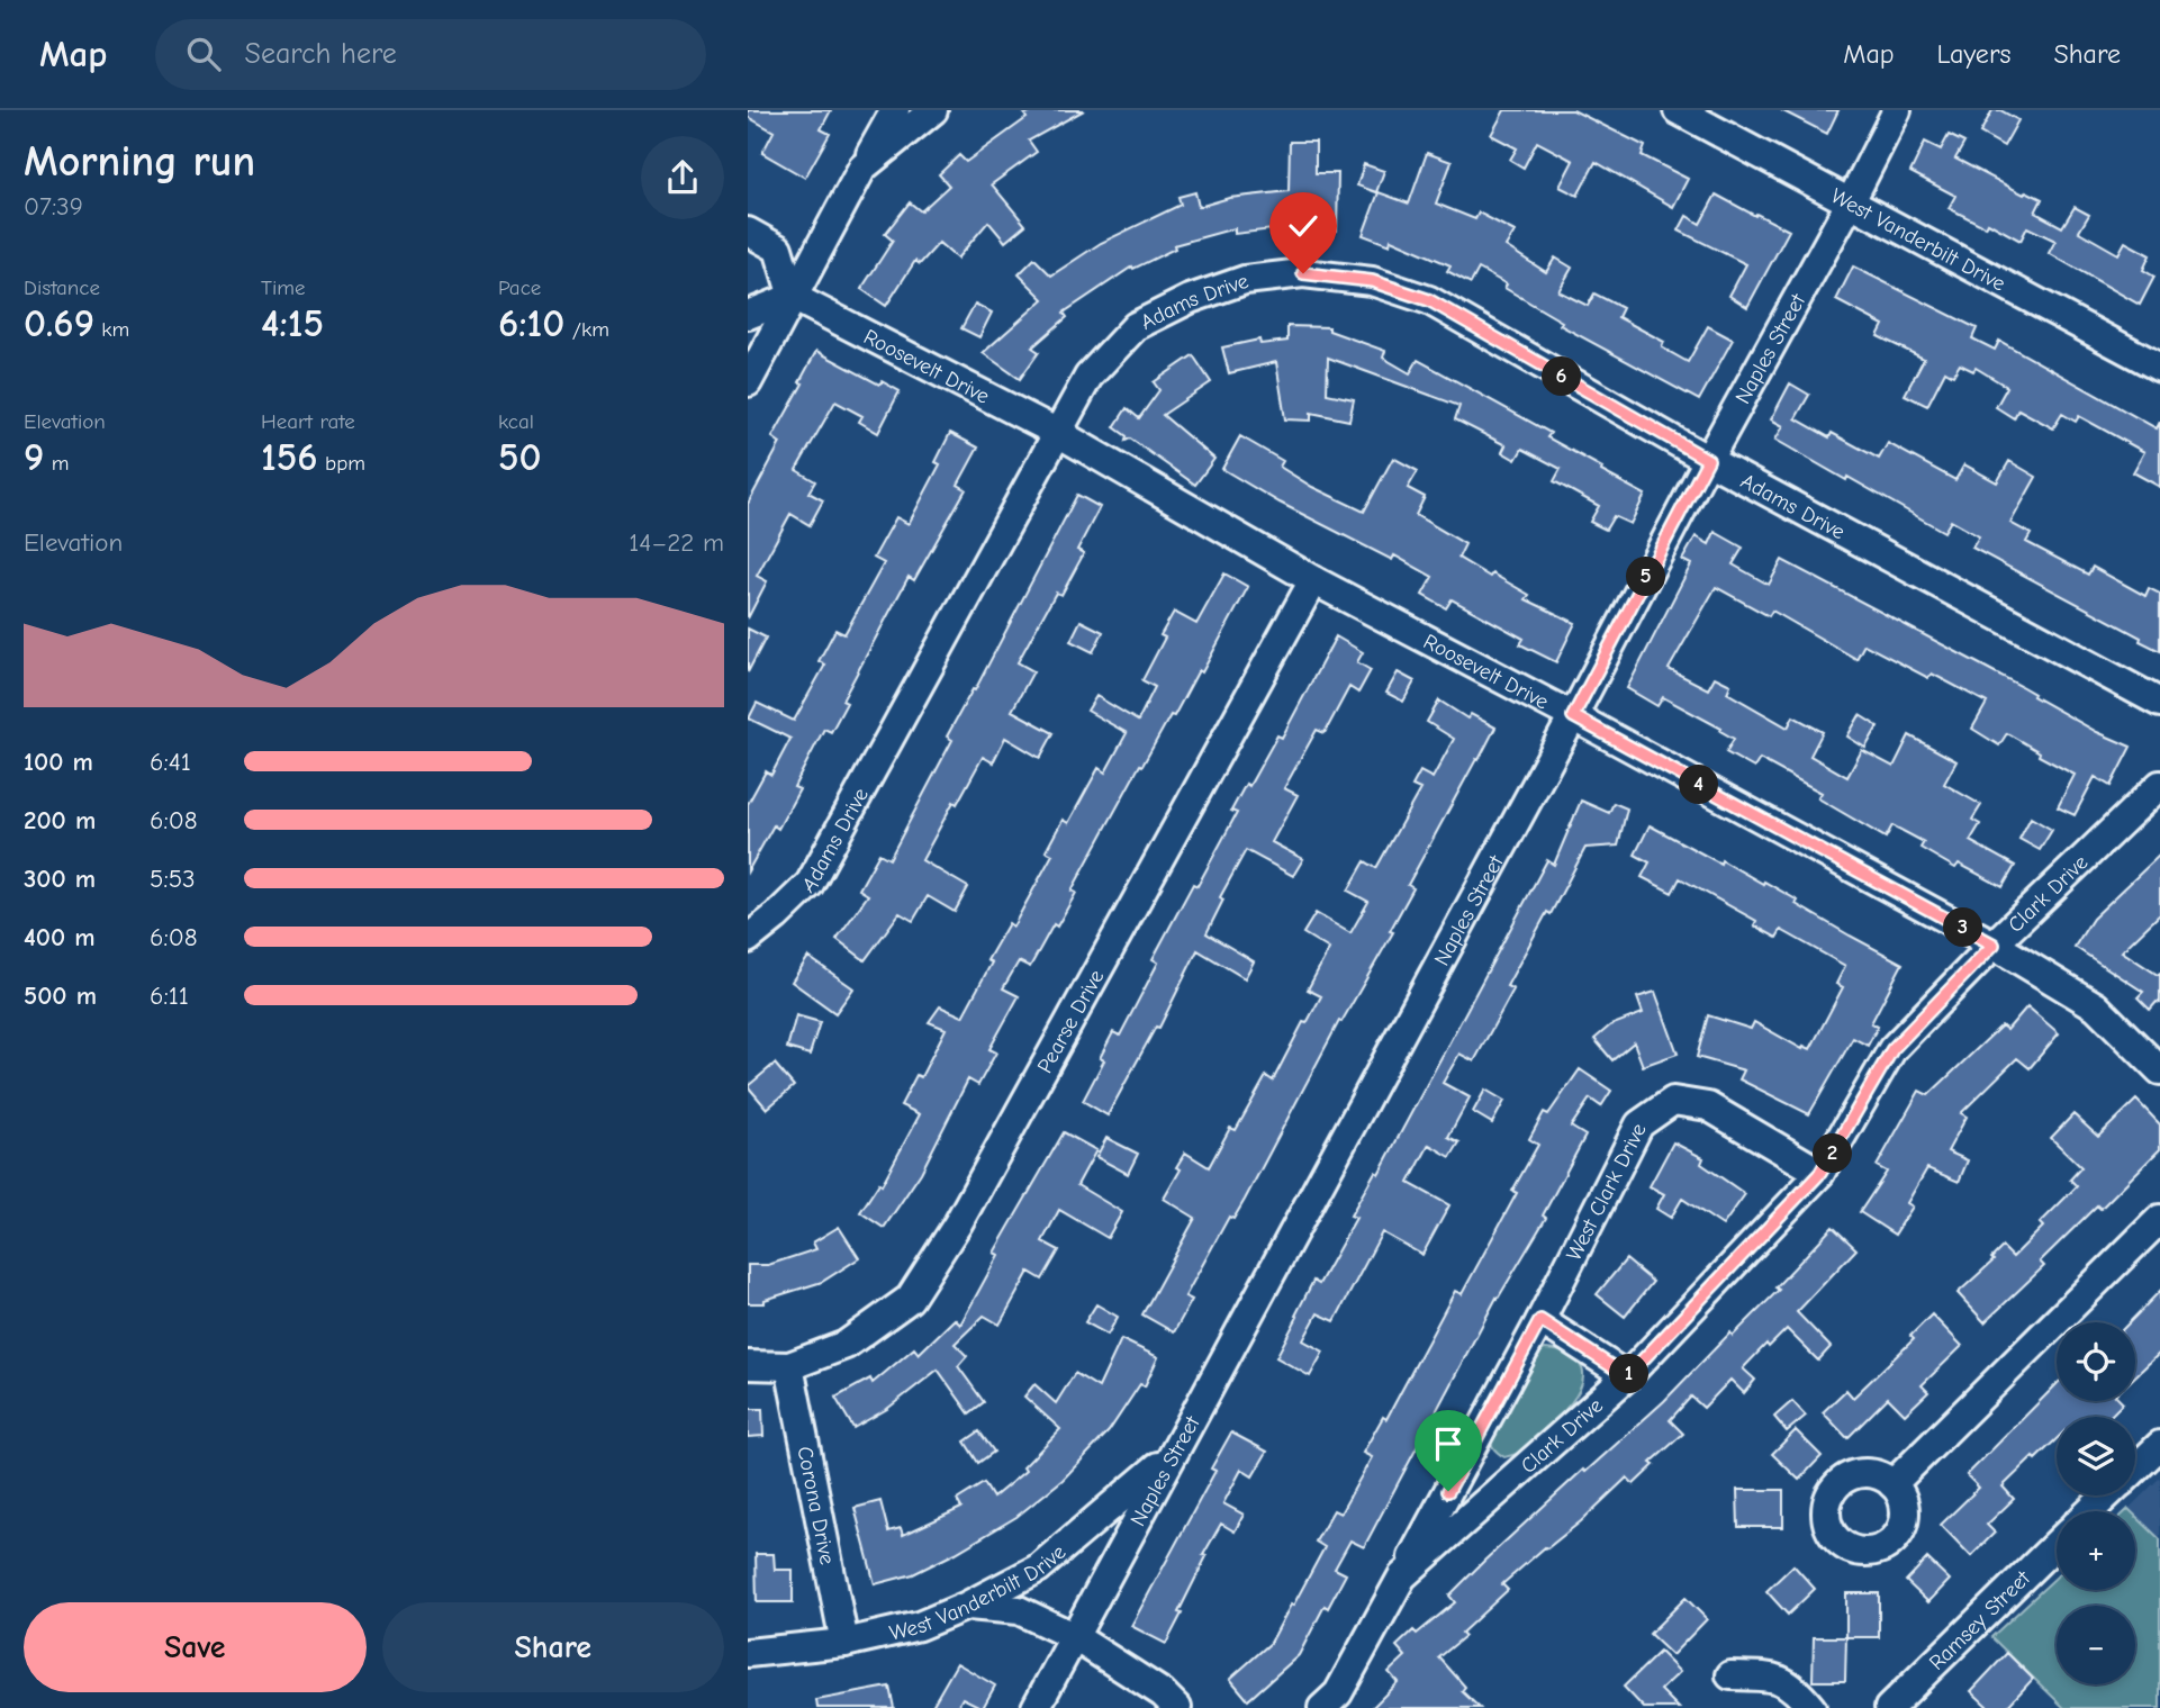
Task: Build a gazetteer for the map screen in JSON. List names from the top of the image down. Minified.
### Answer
{"streets":{"street":["West Vanderbilt Drive","Adams Drive","Naples Street","Roosevelt Drive","Clark Drive","Pearse Drive","West Clark Drive","Corona Drive","Ramsey Street"]},"crossings":[["West Vanderbilt Drive","Naples Street"],["West Vanderbilt Drive","Corona Drive"],["Adams Drive","Naples Street"],["Adams Drive","Roosevelt Drive"],["Naples Street","Roosevelt Drive"],["Roosevelt Drive","Clark Drive"],["Roosevelt Drive","Pearse Drive"],["Clark Drive","West Clark Drive"],["Pearse Drive","Corona Drive"]],"page":{"header":"Map","search":"Search here","nav":["Map","Layers","Share"],"heading":["Morning run","07:39"],"stats":[["Distance","0.69 km"],["Time","4:15"],["Pace","6:10 /km"],["Elevation","9 m"],["Heart rate","156 bpm"],["kcal","50"]],"pins":["6","5","4","3","2","1"],"chart":["Elevation","14–22 m"],"list":[{"name":"100 m","note":"6:41"},{"name":"200 m","note":"6:08"},{"name":"300 m","note":"5:53"},{"name":"400 m","note":"6:08"},{"name":"500 m","note":"6:11"}],"map_buttons":["+","−"],"buttons":["Save","Share"]}}
